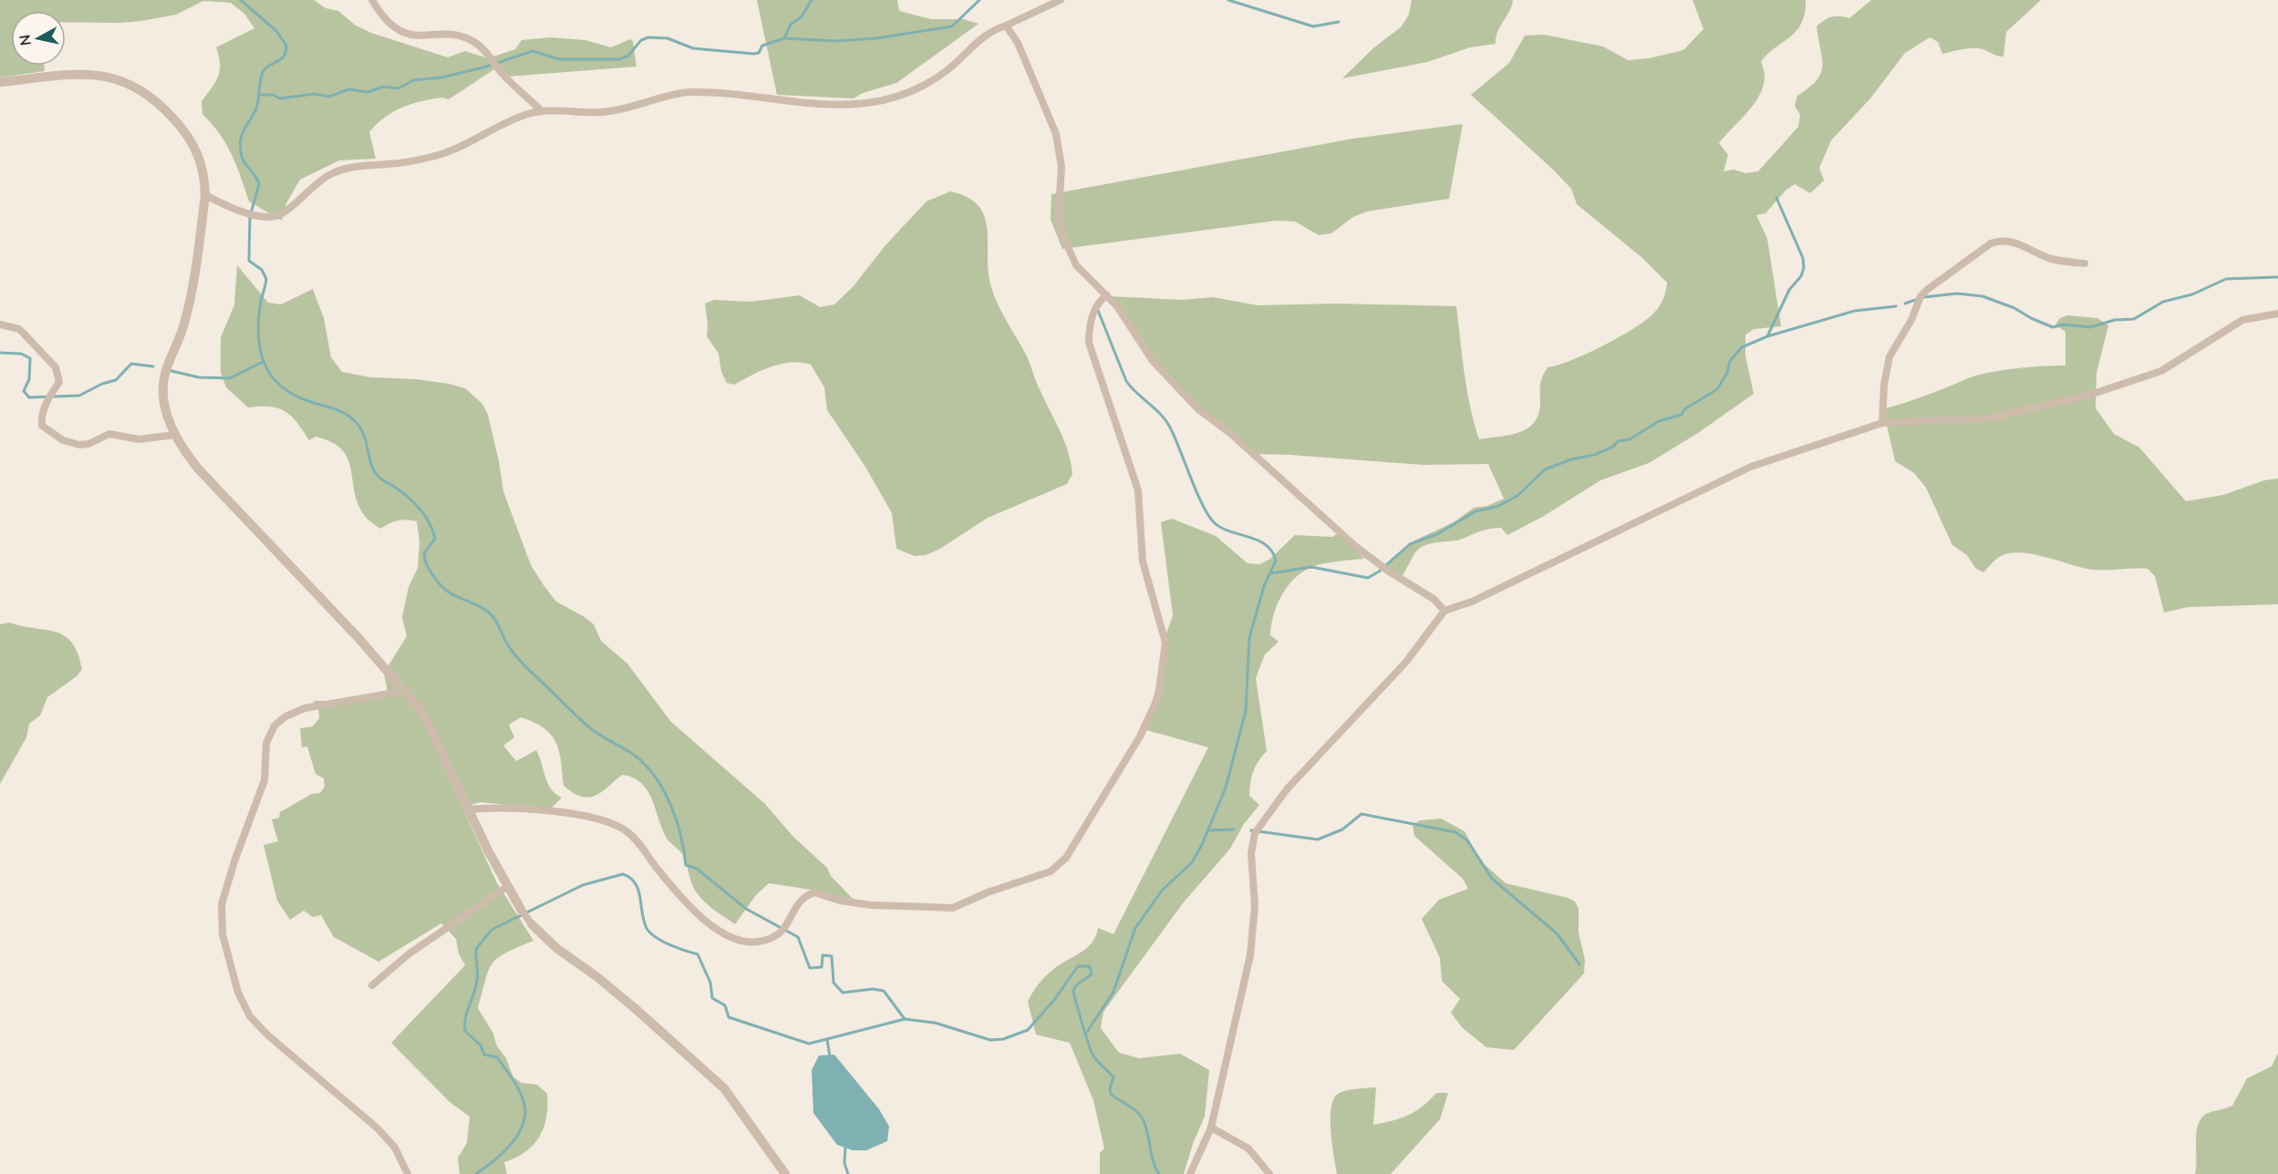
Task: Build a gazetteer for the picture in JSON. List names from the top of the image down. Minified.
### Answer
{"north":"left"}
